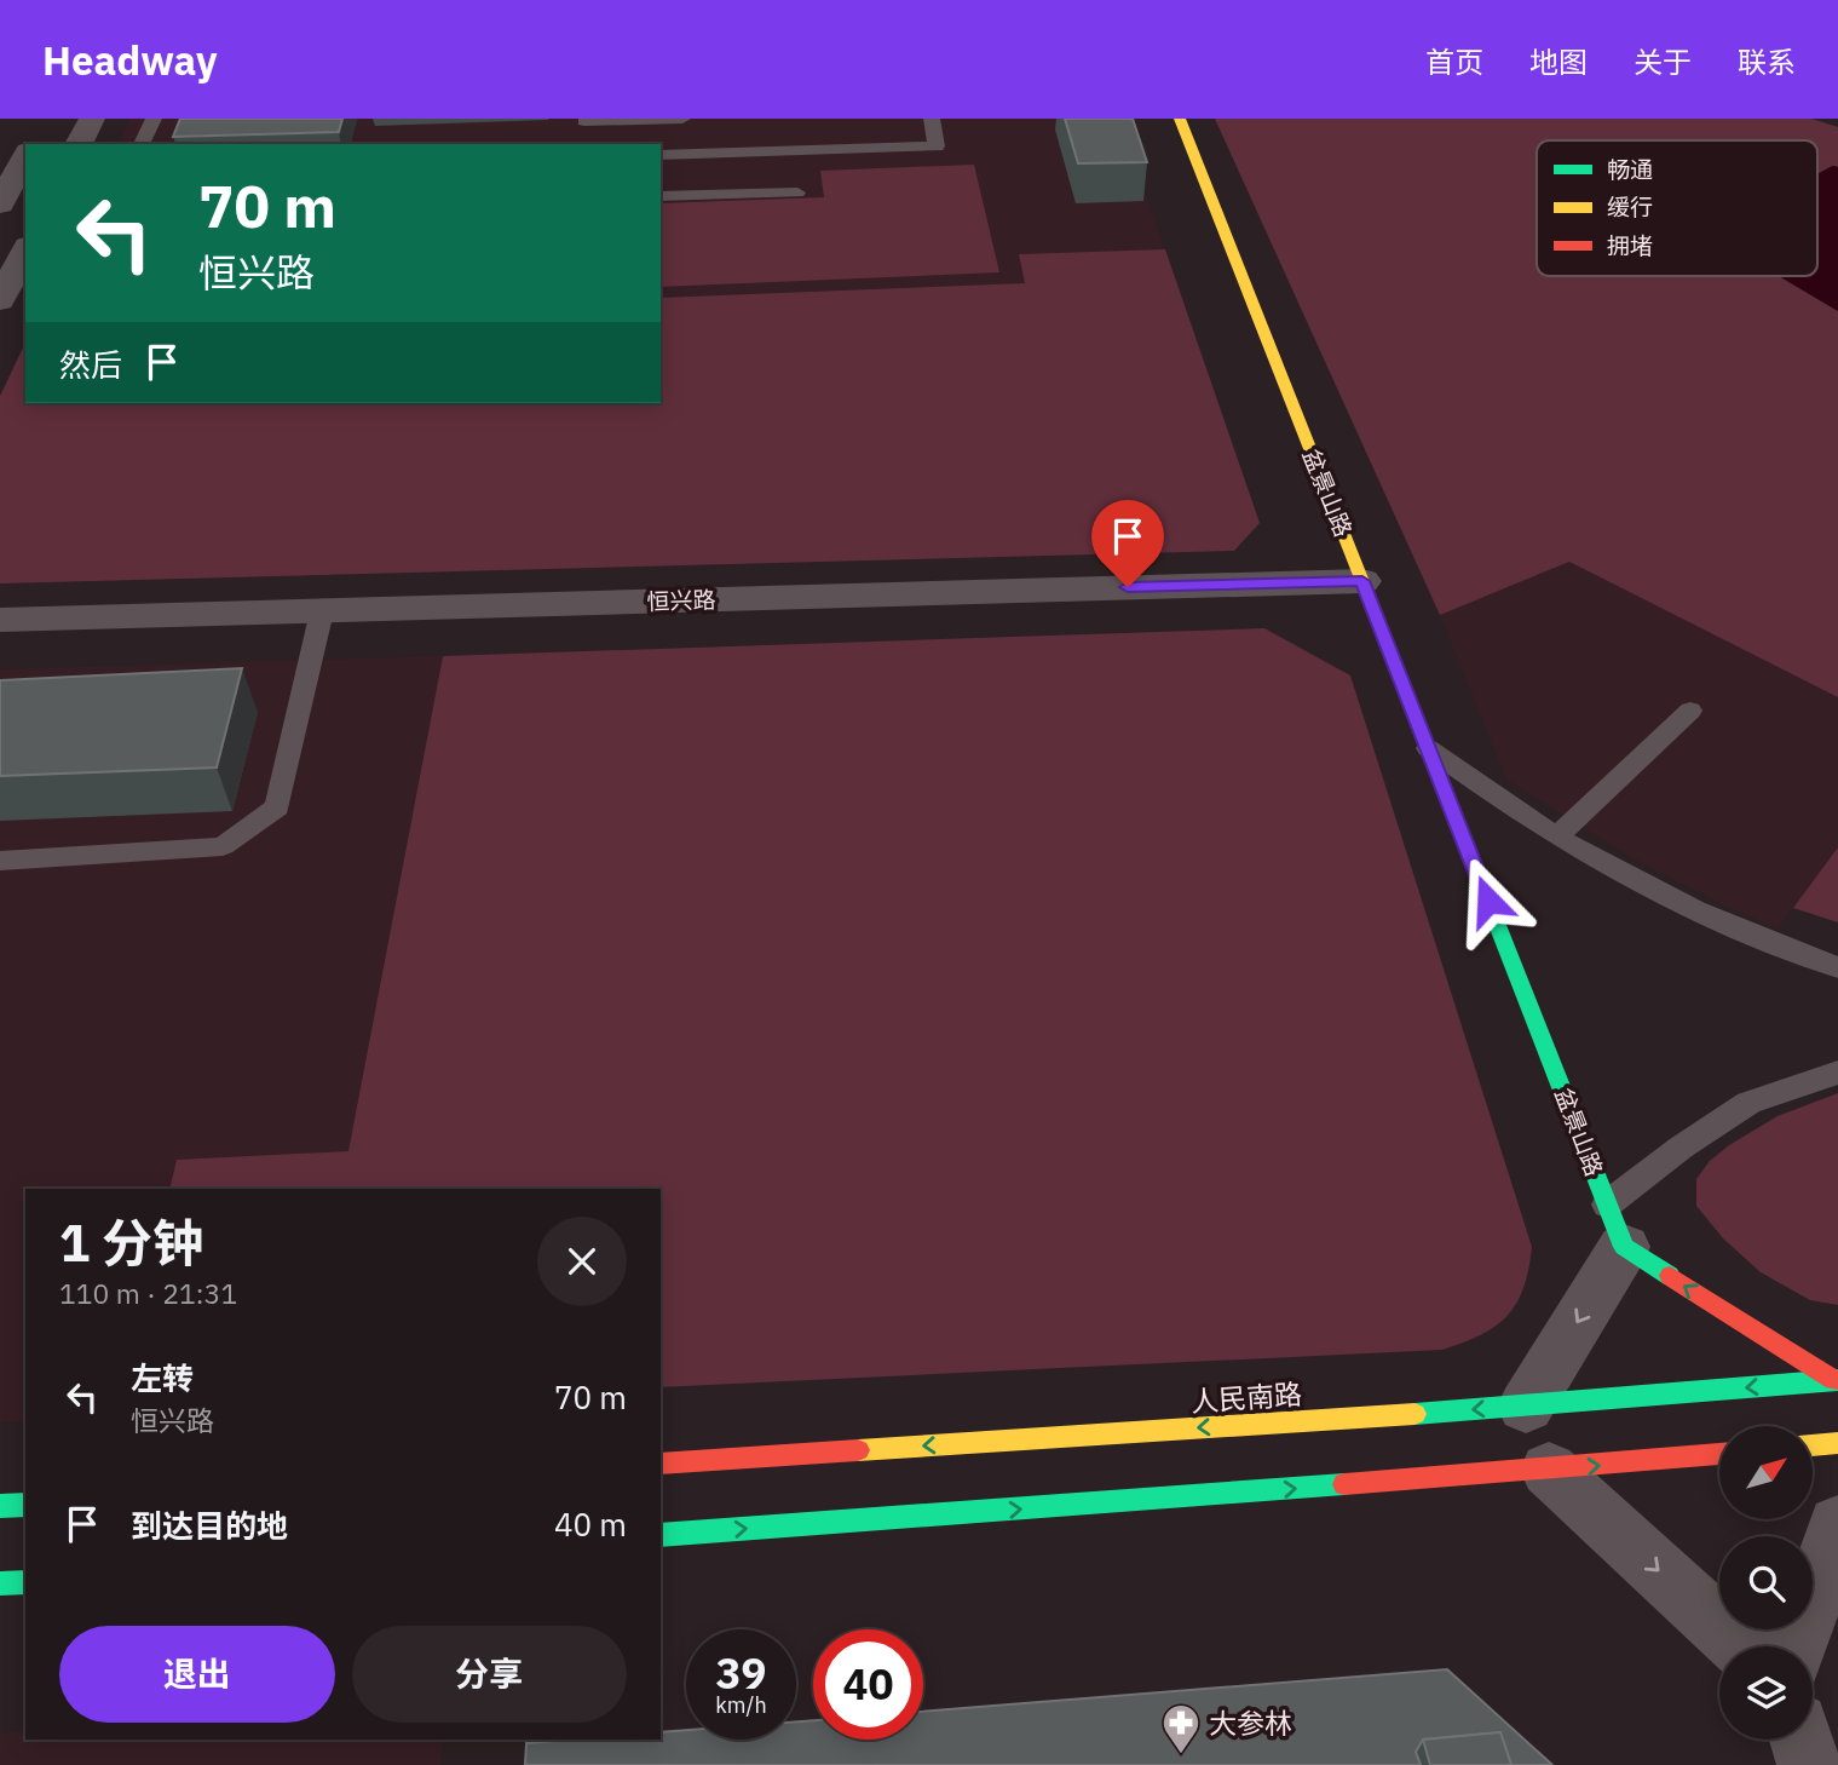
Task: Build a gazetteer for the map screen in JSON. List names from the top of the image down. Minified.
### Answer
{"streets":{"street":["盆景山路","恒兴路","人民南路"]},"crossings":[["盆景山路","恒兴路"]],"places":{"pharmacy":["大参林"]},"legend":["畅通","缓行","拥堵"],"north":"top right","page":{"header":"Headway","nav":["首页","地图","关于","联系"],"turn":["70 m","恒兴路"],"then":"然后","heading":["1 分钟","110 m · 21:31"],"list":[{"name":"左转","note":"恒兴路","value":"70 m"},{"name":"到达目的地","value":"40 m"}],"buttons":["退出","分享"],"speed":"39 km/h","limit":"40"}}
